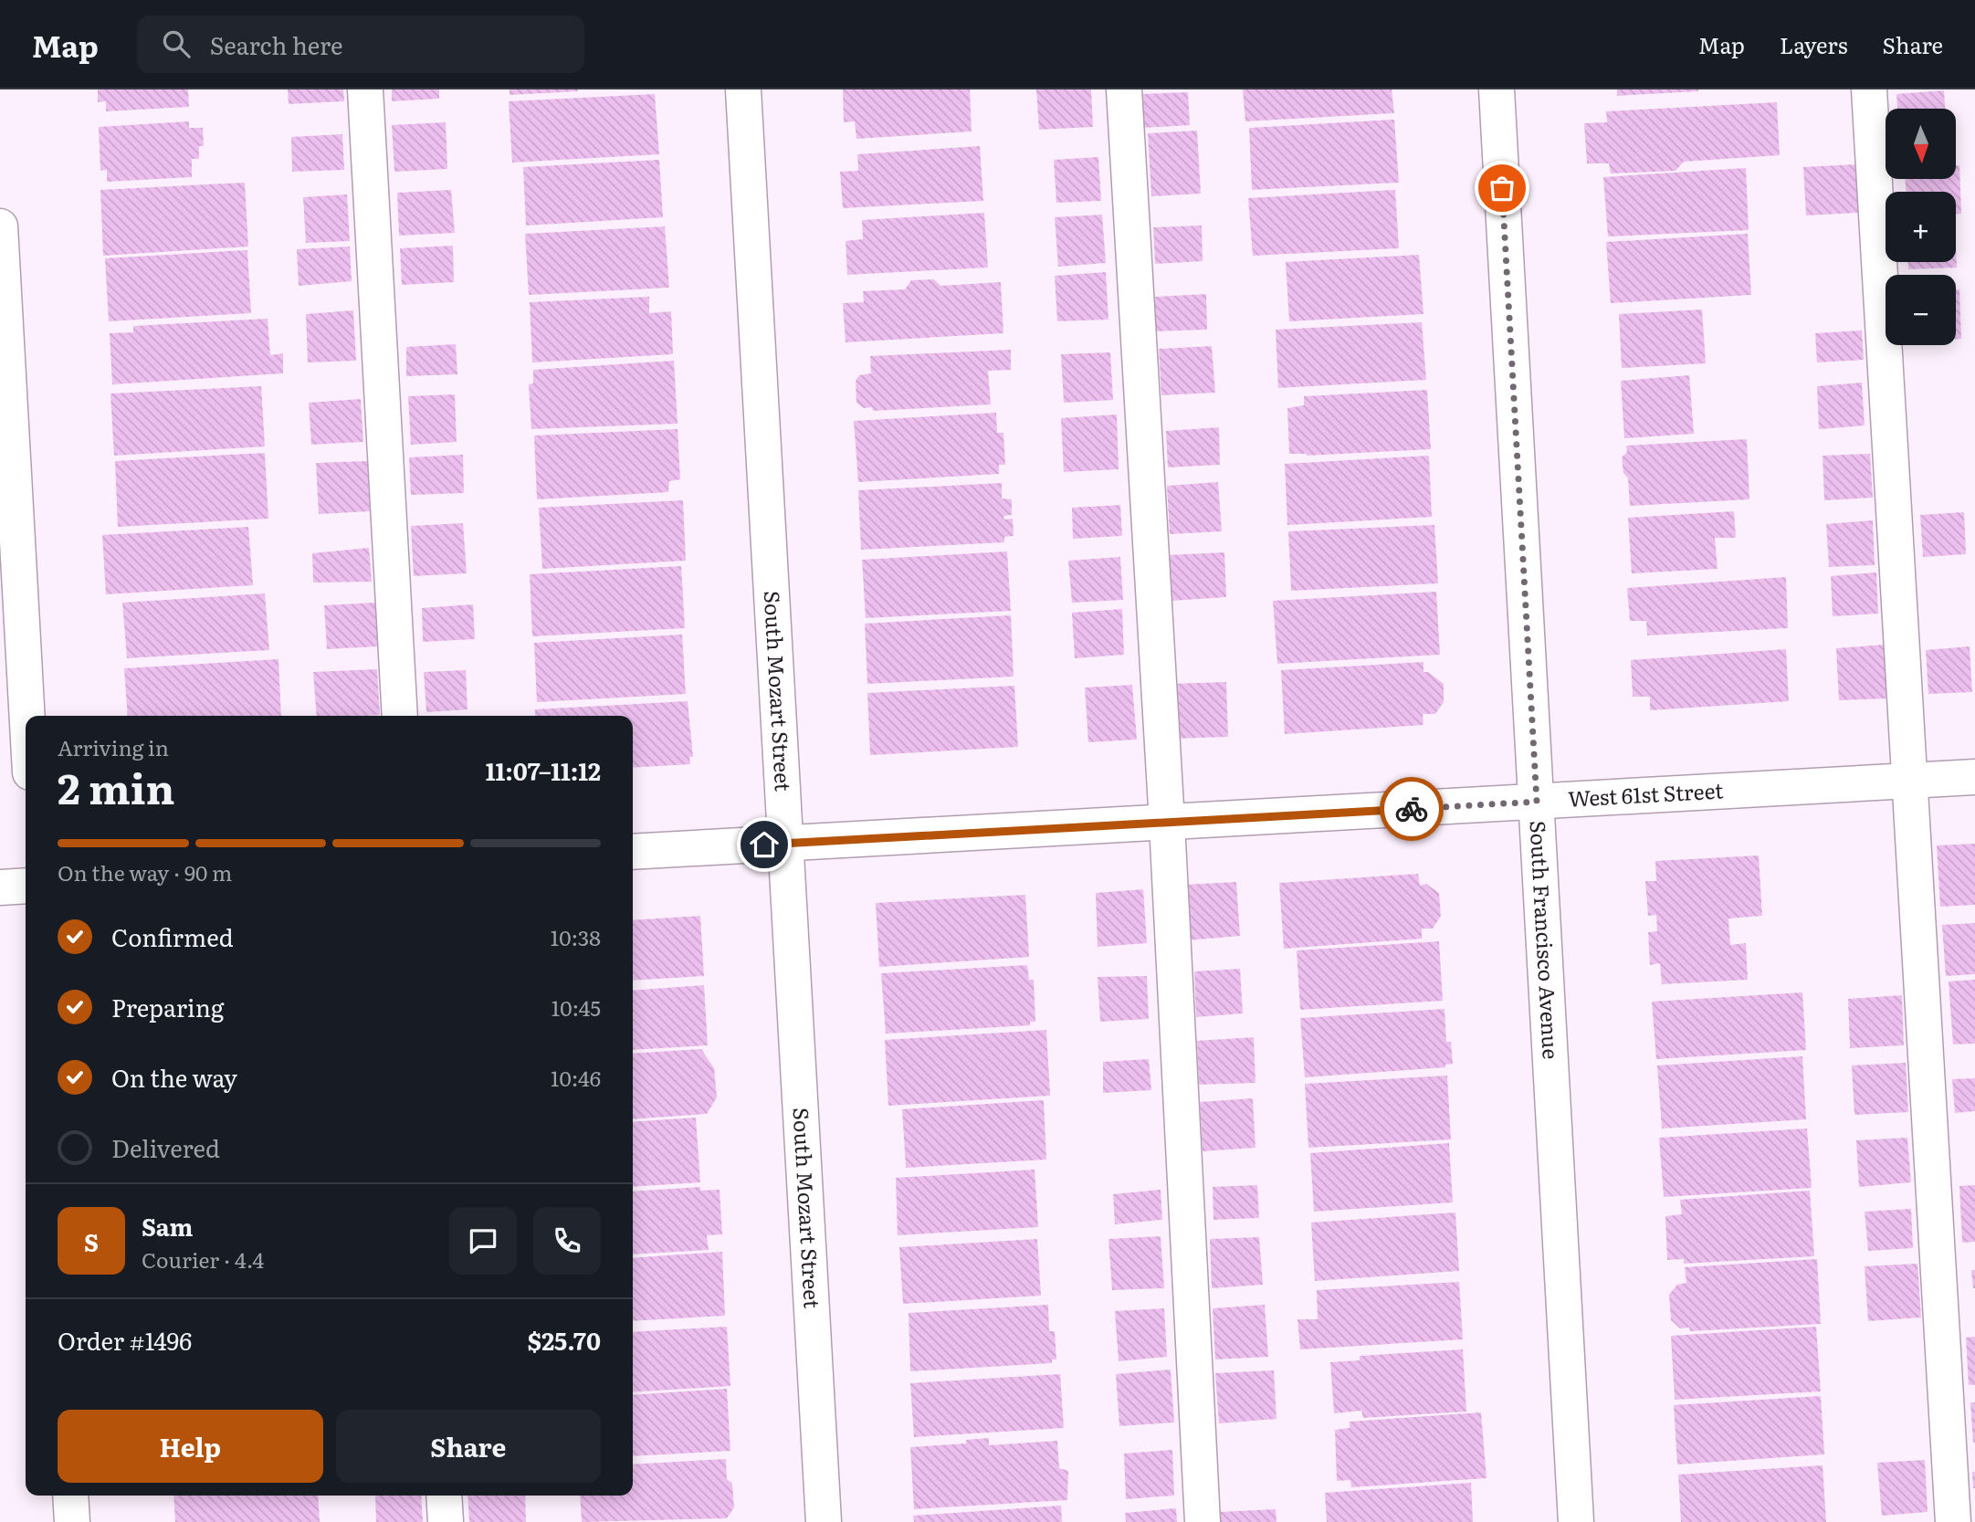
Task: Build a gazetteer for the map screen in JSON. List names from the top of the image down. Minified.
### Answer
{"streets":{"street":["South Mozart Street","West 61st Street","South Francisco Avenue"]},"crossings":[["South Mozart Street","West 61st Street"],["West 61st Street","South Francisco Avenue"]],"north":"bottom","page":{"header":"Map","search":"Search here","nav":["Map","Layers","Share"],"map_buttons":["+","−"],"heading":["2 min","Arriving in","11:07–11:12"],"panel":["Sam","Courier · 4.4","Order #1496","$25.70"],"bar":"On the way · 90 m","list":[["Confirmed","10:38"],["Preparing","10:45"],["On the way","10:46"],"Delivered"],"round":"S","buttons":["Help","Share"]}}
